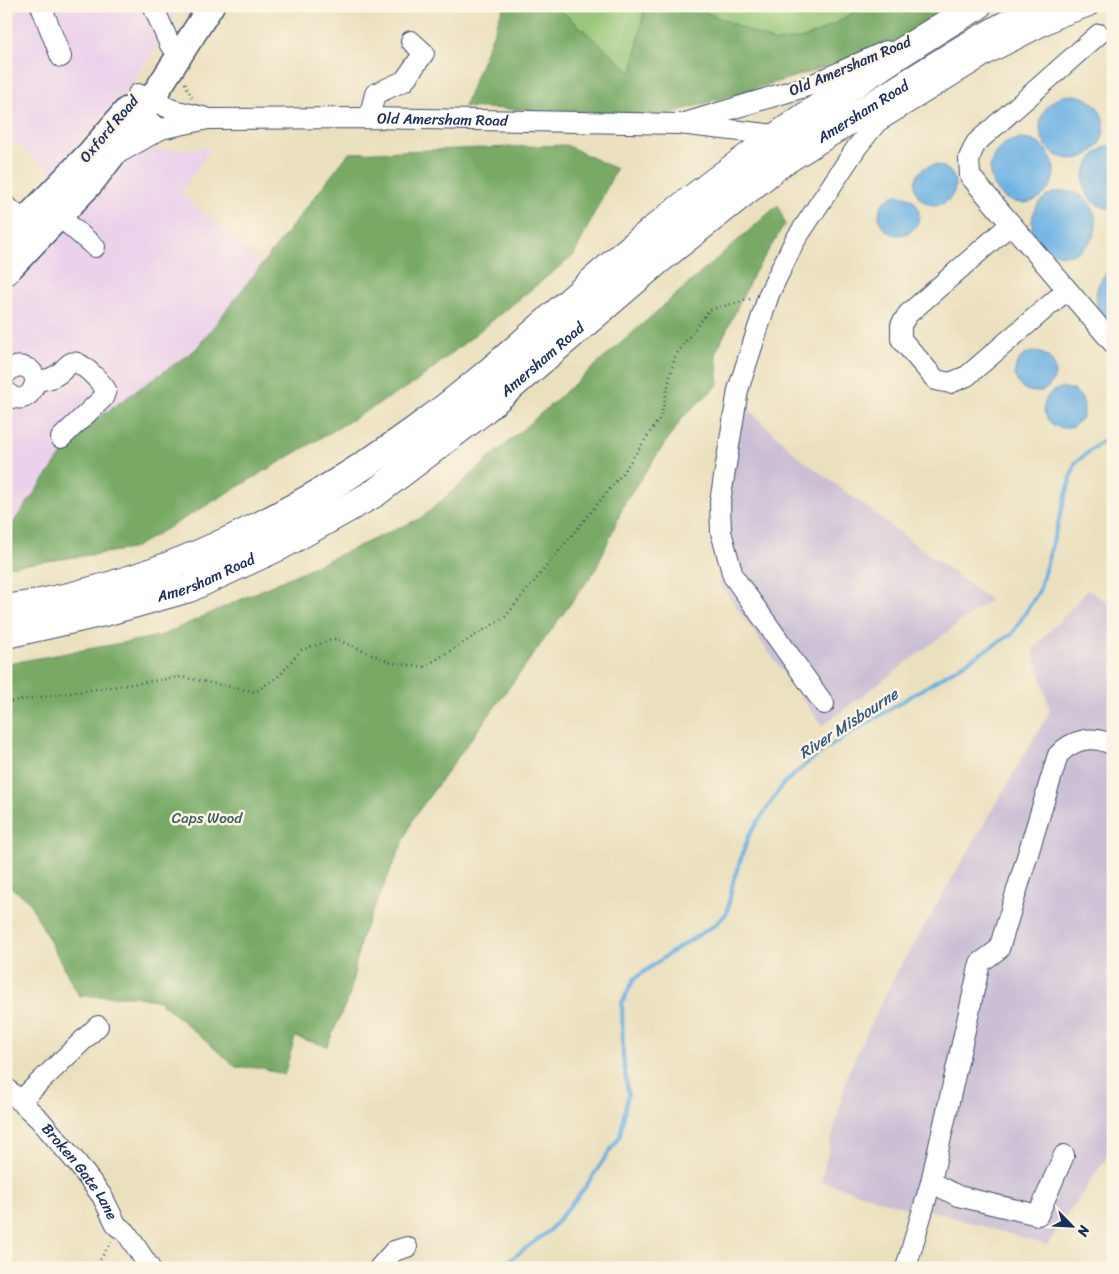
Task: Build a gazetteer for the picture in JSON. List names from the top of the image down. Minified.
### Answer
{"streets":{"highway":["Amersham Road"],"main road":["Oxford Road"],"street":["Old Amersham Road","Broken Gate Lane"]},"crossings":[["Old Amersham Road","Amersham Road"],["Old Amersham Road","Oxford Road"]],"water":["River Misbourne"],"parks":["Caps Wood"],"north":"bottom right"}
